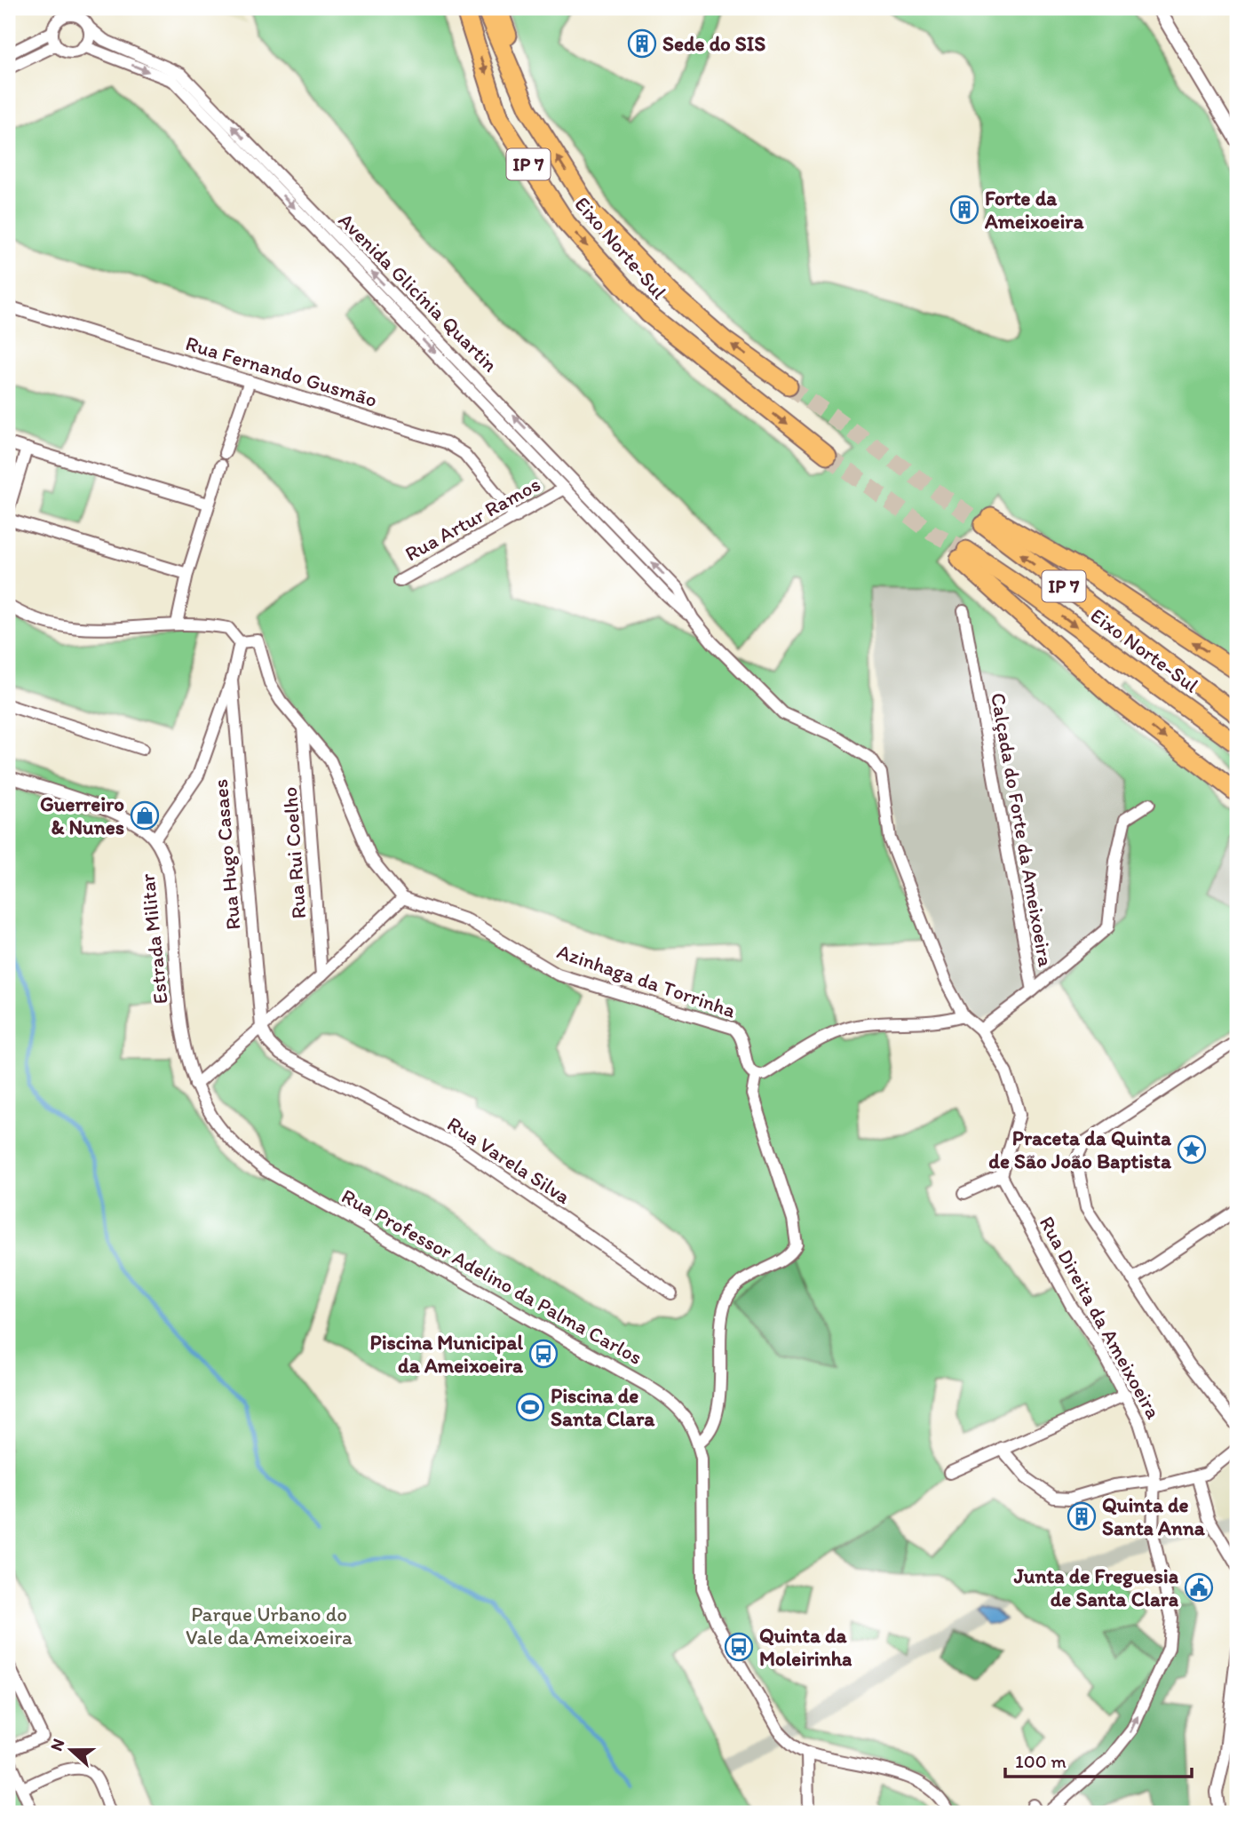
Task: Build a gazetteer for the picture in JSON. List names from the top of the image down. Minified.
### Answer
{"streets":{"highway":["IP 7","Eixo Norte-Sul"],"street":["Avenida Glicínia Quartin","Rua Fernando Gusmão","Rua Artur Ramos","Calçada do Forte da Ameixoeira","Rua Rui Coelho","Rua Hugo Casaes","Estrada Militar","Azinhaga da Torrinha","Rua Varela Silva","Rua Professor Adelino da Palma Carlos","Rua Direita da Ameixoeira"]},"crossings":[["Avenida Glicínia Quartin","Rua Artur Ramos"],["Rua Fernando Gusmão","Rua Artur Ramos"],["Rua Hugo Casaes","Rua Varela Silva"],["Estrada Militar","Rua Professor Adelino da Palma Carlos"]],"parks":["Parque Urbano do Vale da Ameixoeira"],"places":{"building":["Sede do SIS","Forte da Ameixoeira","Quinta de Santa Anna"],"shop":["Guerreiro & Nunes"],"place":["Praceta da Quinta de São João Baptista"],"bus stop":["Piscina Municipal da Ameixoeira","Quinta da Moleirinha"],"sports":["Piscina de Santa Clara"],"public building":["Junta de Freguesia de Santa Clara"]},"scale_bar":"100 m","north":"left"}
